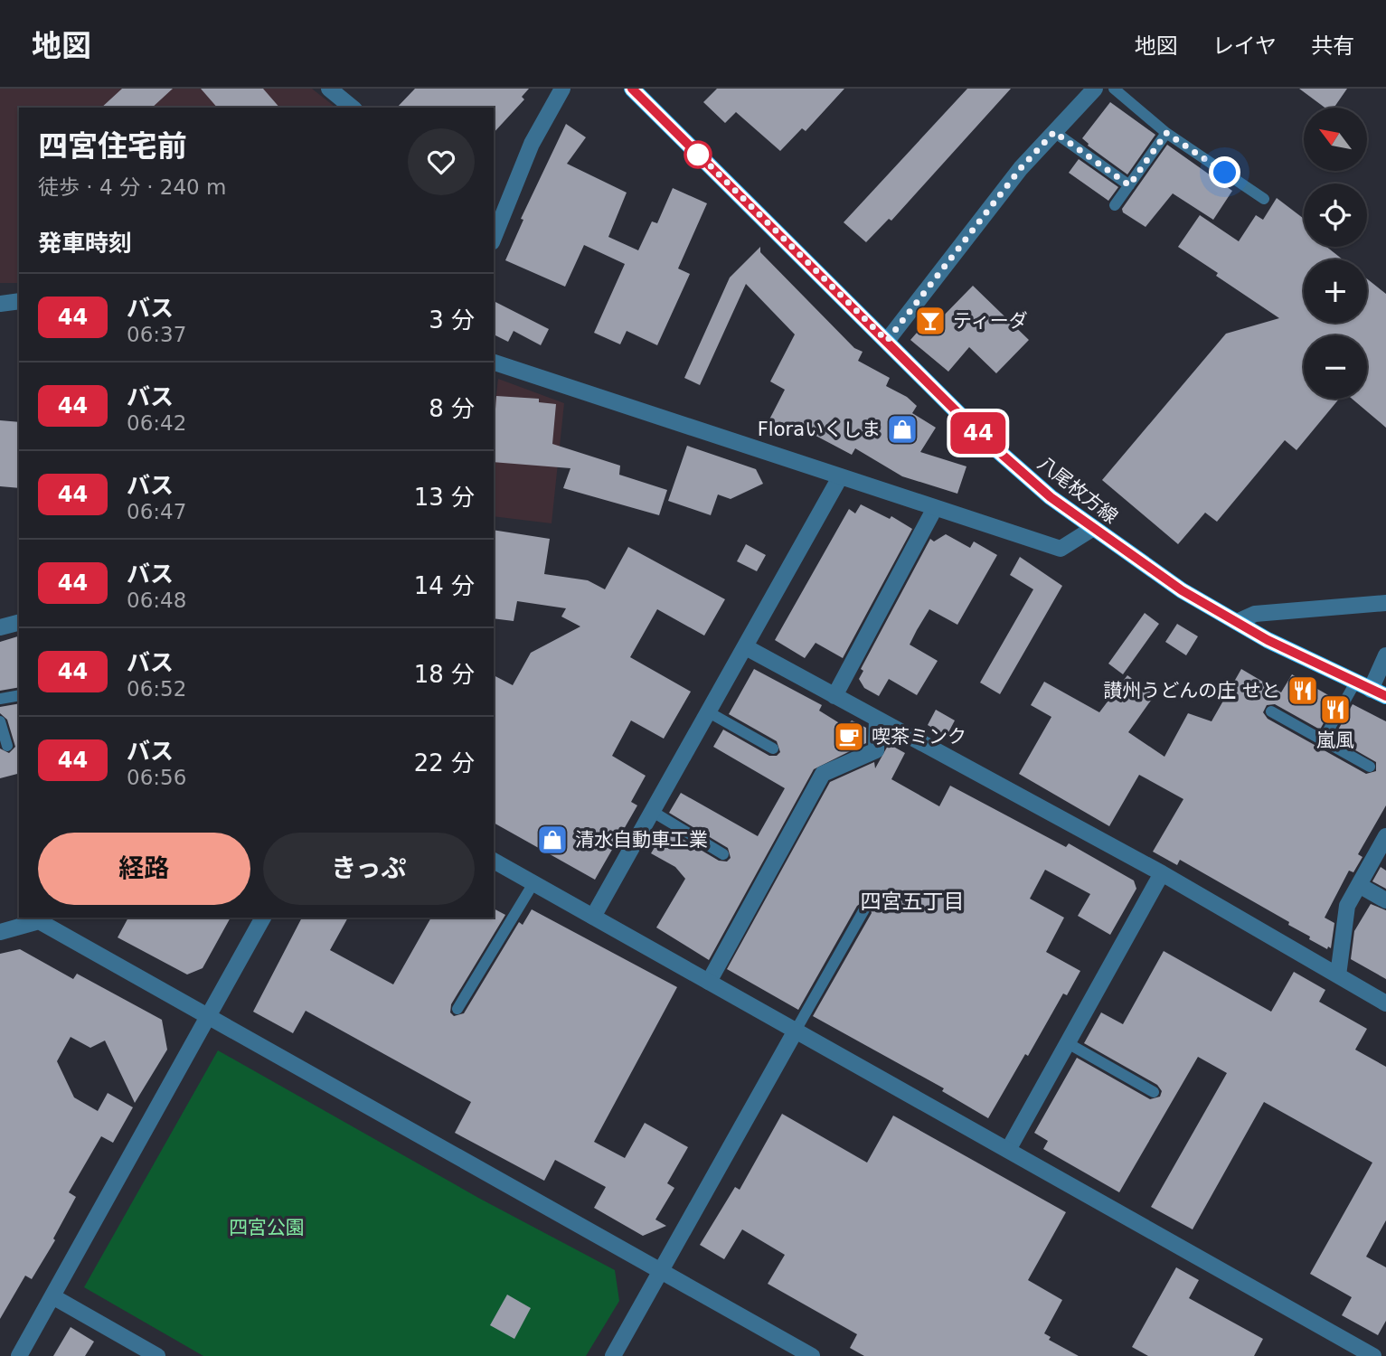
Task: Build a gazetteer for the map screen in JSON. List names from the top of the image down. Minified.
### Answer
{"streets":{"main road":["八尾枚方線"]},"districts":["四宮五丁目"],"parks":["四宮公園"],"places":{"bar":["ティーダ"],"shop":["Floraいくしま","清水自動車工業"],"restaurant":["讃州うどんの庄 せと","嵐風"],"cafe":["喫茶ミンク"]},"lines":["bus line 44"],"north":"top left","page":{"header":"地図","nav":["地図","レイヤ","共有"],"on_map":"44","map_buttons":["+","−"],"heading":[["四宮住宅前","徒歩 · 4 分 · 240 m"],"発車時刻"],"list":[{"mark":"44","name":"バス","note":"06:37","value":"3 分"},{"mark":"44","name":"バス","note":"06:42","value":"8 分"},{"mark":"44","name":"バス","note":"06:47","value":"13 分"},{"mark":"44","name":"バス","note":"06:48","value":"14 分"},{"mark":"44","name":"バス","note":"06:52","value":"18 分"},{"mark":"44","name":"バス","note":"06:56","value":"22 分"}],"buttons":["経路","きっぷ"]}}
